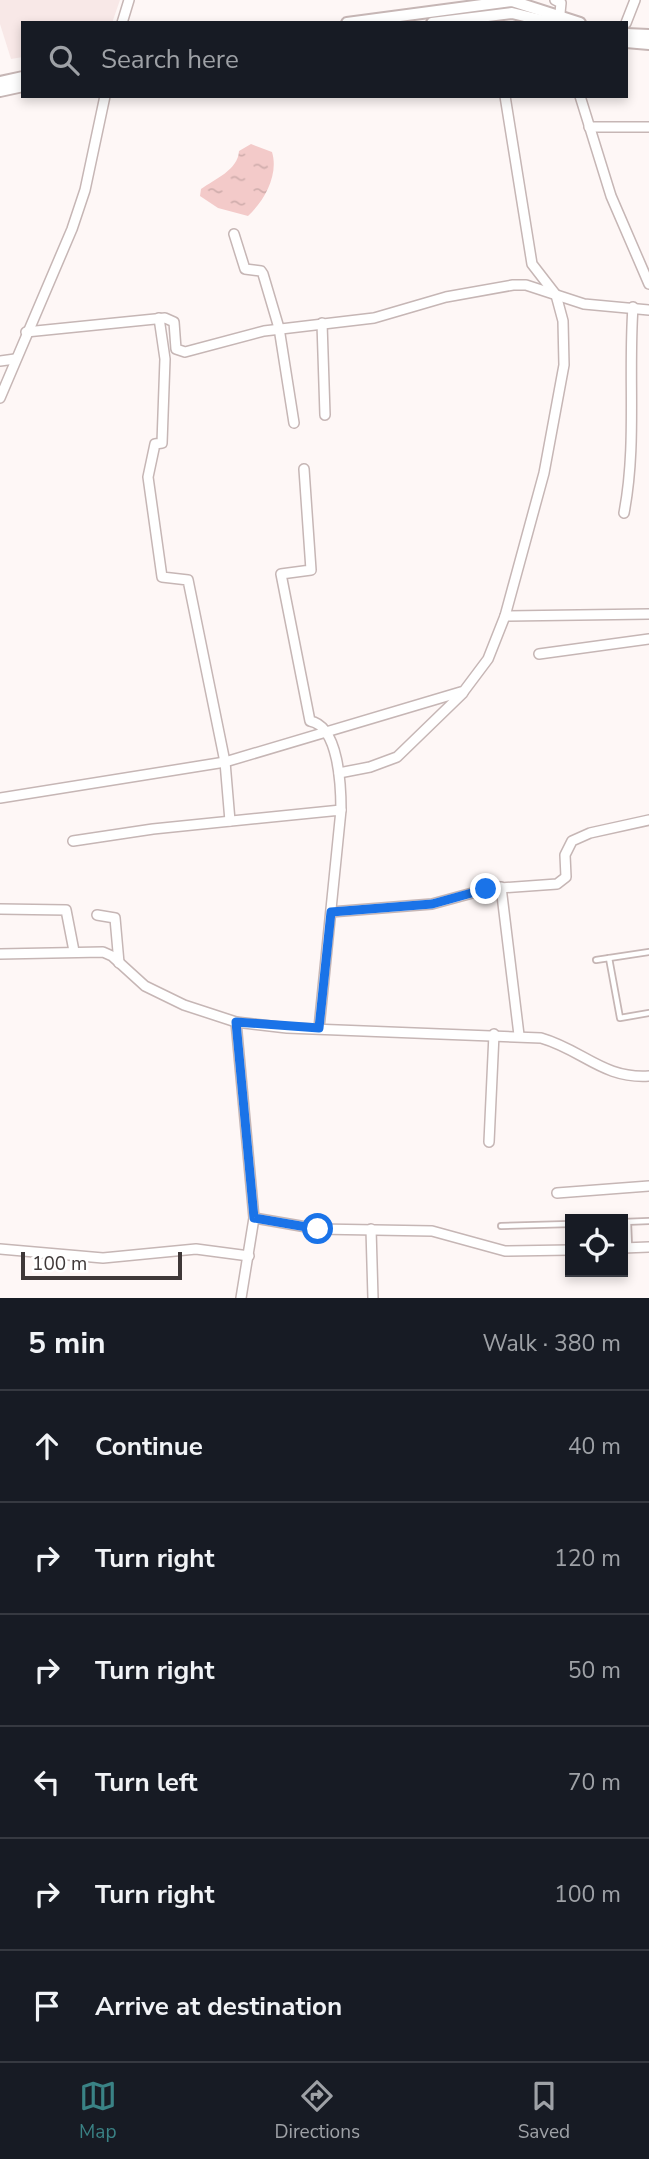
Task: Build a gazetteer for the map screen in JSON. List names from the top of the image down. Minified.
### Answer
{"scale_bar":"100 m","page":{"search":"Search here","scale":"100 m","heading":["5 min","Walk · 380 m"],"list":[["Continue","40 m"],["Turn right","120 m"],["Turn right","50 m"],["Turn left","70 m"],["Turn right","100 m"],"Arrive at destination"],"nav":["Map","Directions","Saved"]}}
